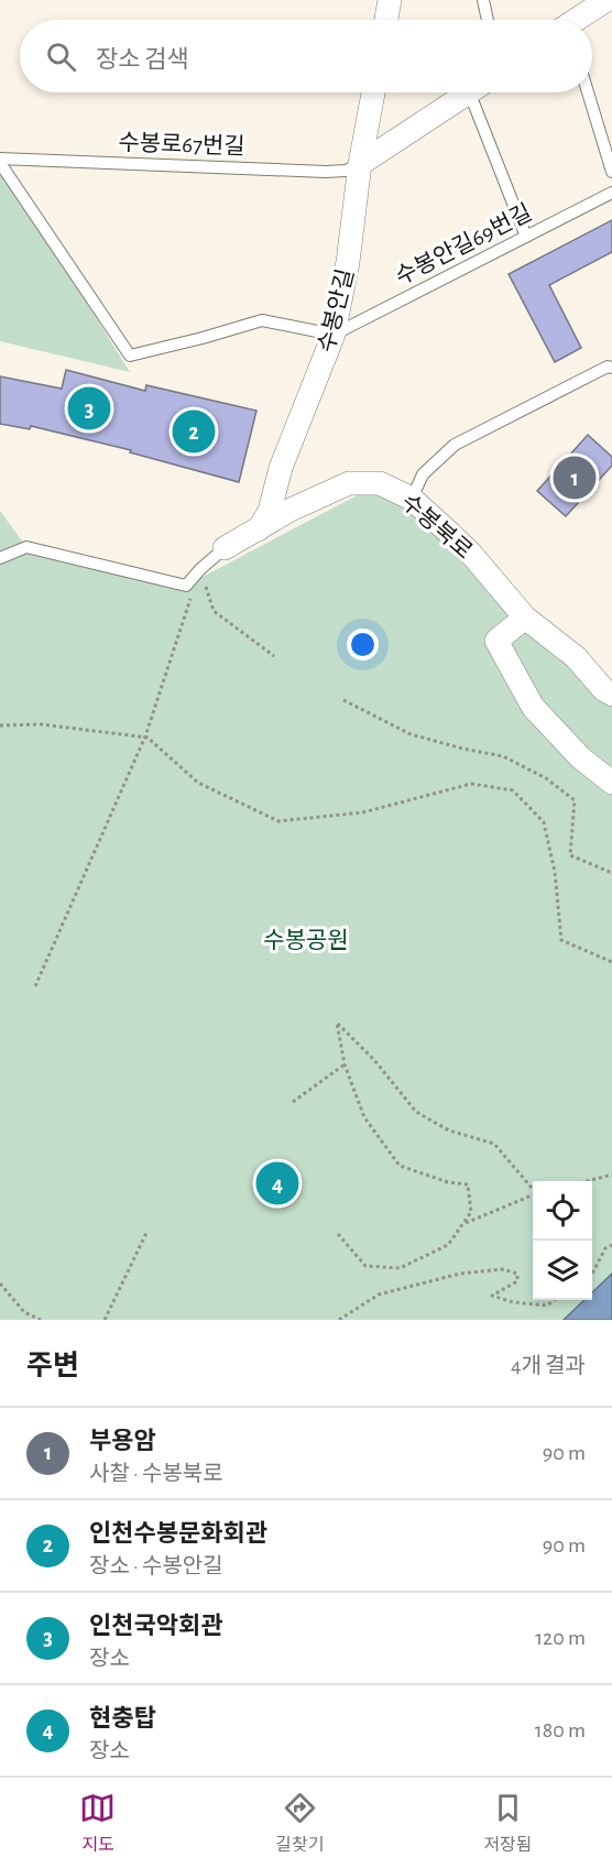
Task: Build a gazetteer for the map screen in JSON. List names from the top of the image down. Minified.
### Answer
{"streets":{"street":["수봉안길","수봉북로"],"lane":["수봉로67번길","수봉안길69번길"]},"crossings":[["수봉로67번길","수봉안길"],["수봉안길69번길","수봉안길"],["수봉안길","수봉북로"]],"parks":["수봉공원"],"page":{"search":"장소 검색","pins":["3","2","1","4"],"heading":["주변","4개 결과"],"list":[{"mark":"1","name":"부용암","note":"사찰 · 수봉북로","value":"90 m"},{"mark":"2","name":"인천수봉문화회관","note":"장소 · 수봉안길","value":"90 m"},{"mark":"3","name":"인천국악회관","note":"장소","value":"120 m"},{"mark":"4","name":"현충탑","note":"장소","value":"180 m"}],"nav":["지도","길찾기","저장됨"]}}
